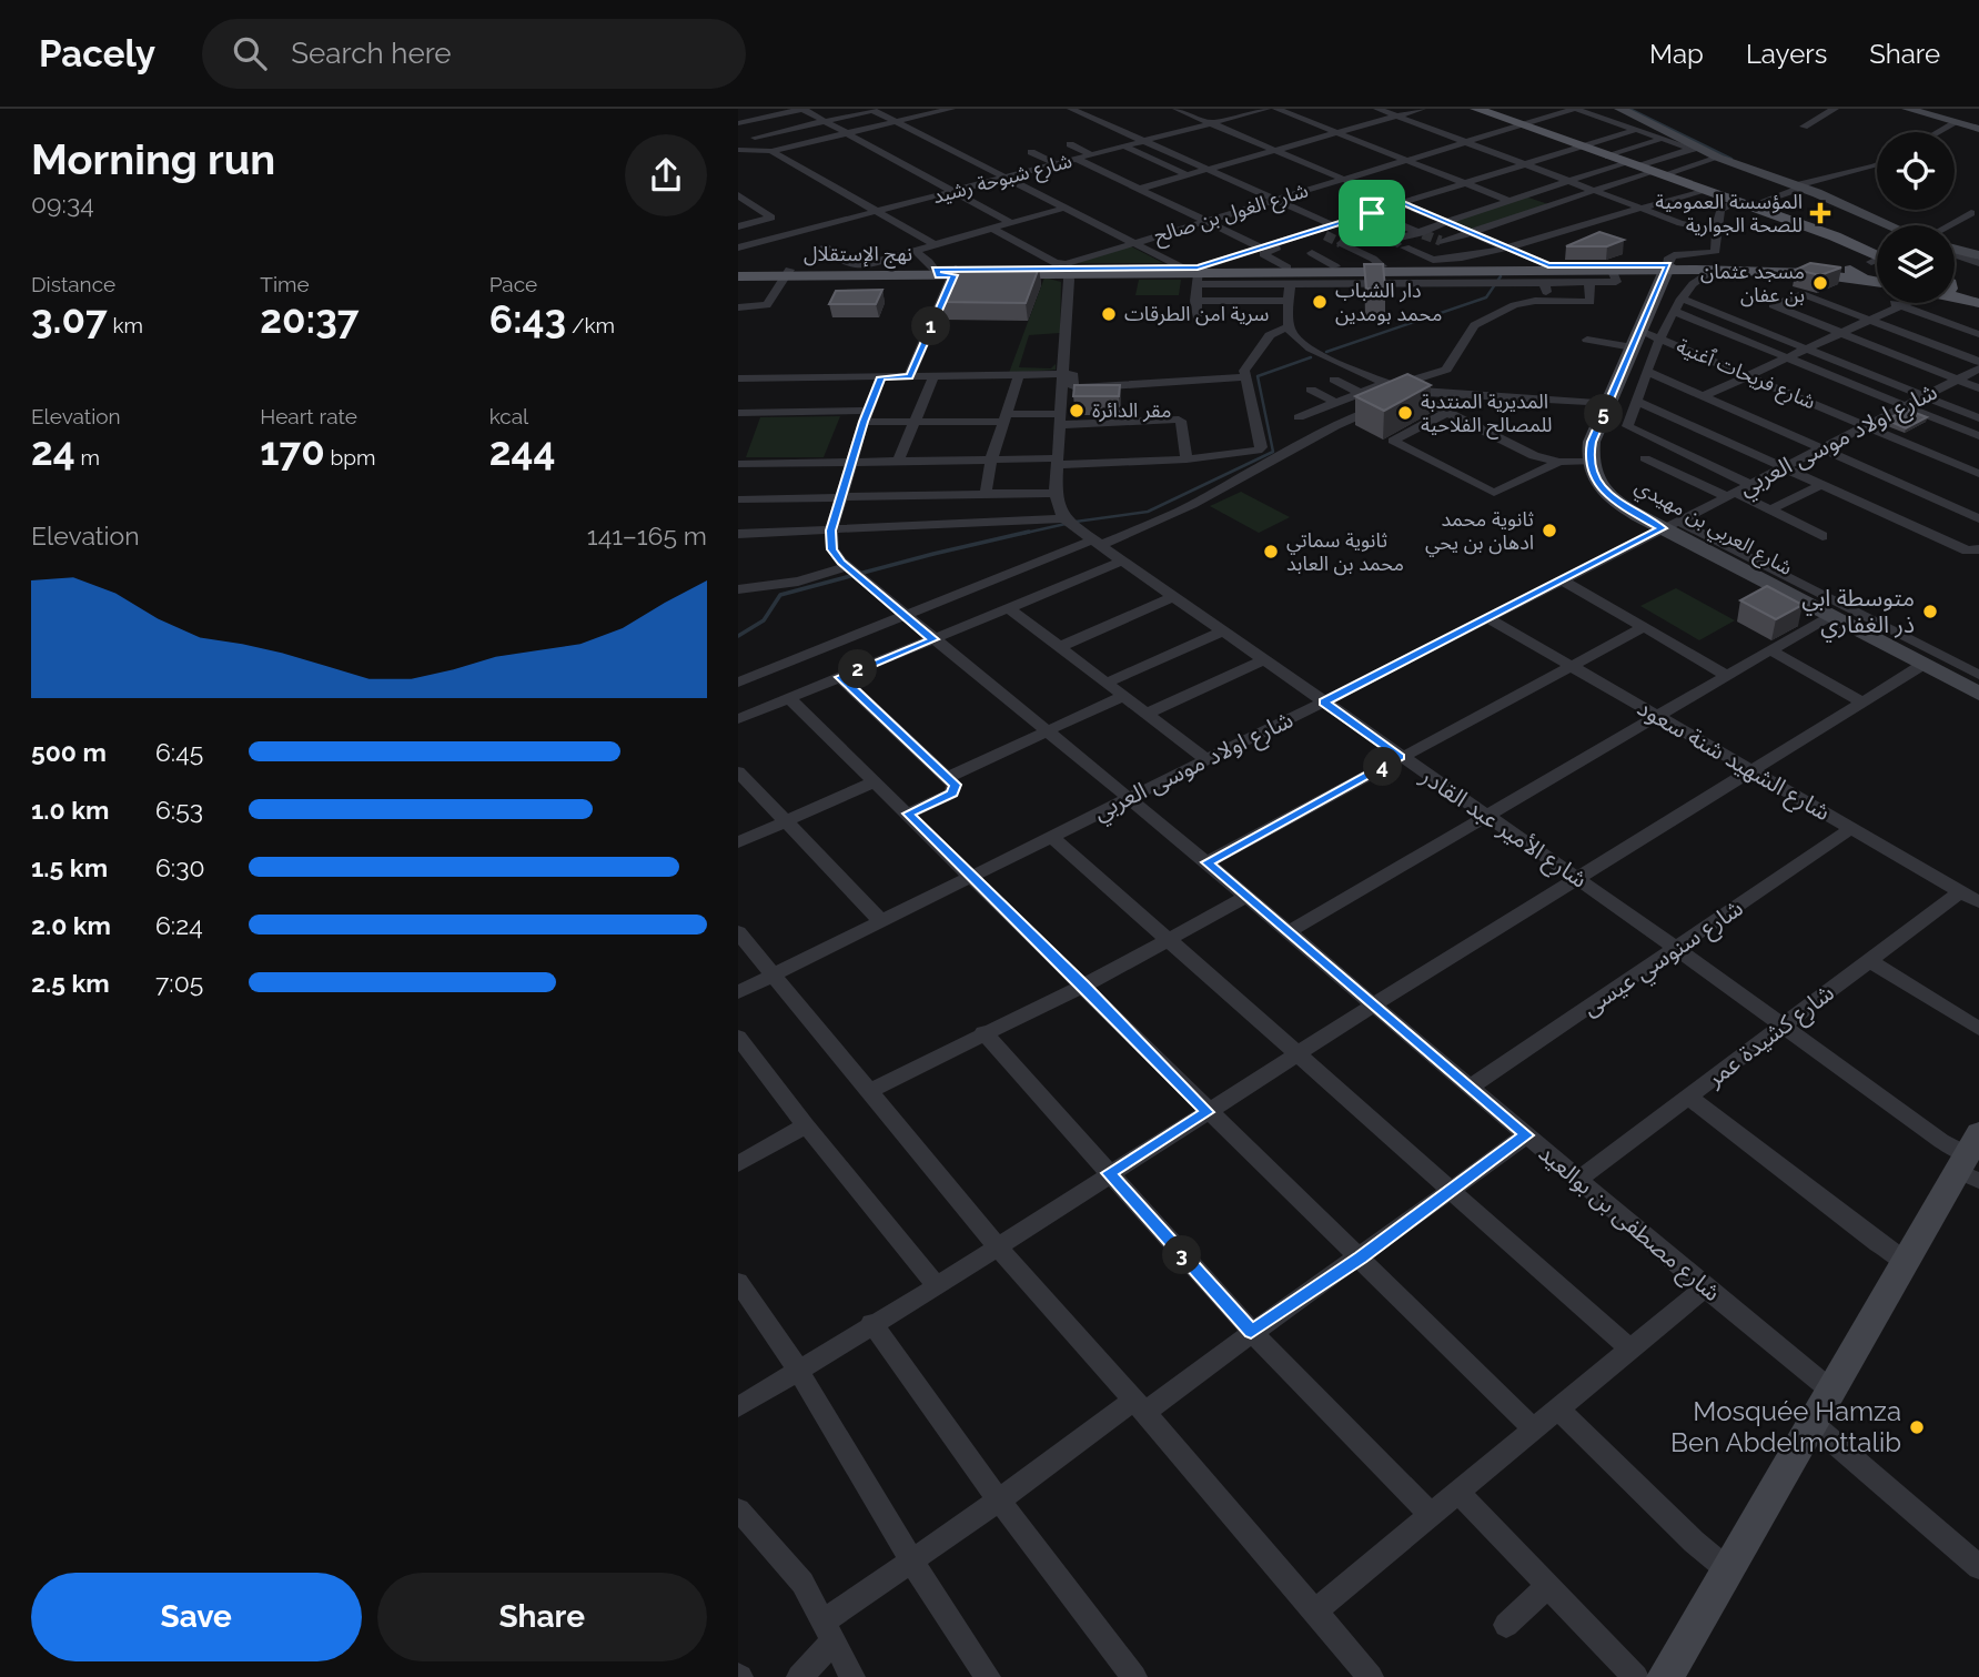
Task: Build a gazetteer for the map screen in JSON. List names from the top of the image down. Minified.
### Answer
{"streets":{"main road":["نهج الإستقلال"],"street":["شارع شبوحة رشيد","شارع الغول بن صالح","شارع فريحات ٱغنية","شارع اولاد موسى العربي","شارع العربي بن مهيدي","شارع الشهيد شنة سعود","شارع الأمير عبد القادر","شارع سنوسي عيسى","شارع كشيدة عمر","شارع مصطفى بن بوالعيد"]},"crossings":[["شارع الغول بن صالح","نهج الإستقلال"],["شارع فريحات ٱغنية","شارع اولاد موسى العربي"],["شارع اولاد موسى العربي","شارع العربي بن مهيدي"],["شارع اولاد موسى العربي","شارع الشهيد شنة سعود"],["شارع اولاد موسى العربي","شارع الأمير عبد القادر"],["شارع اولاد موسى العربي","شارع مصطفى بن بوالعيد"],["شارع الشهيد شنة سعود","شارع سنوسي عيسى"],["شارع الشهيد شنة سعود","شارع كشيدة عمر"],["شارع الأمير عبد القادر","شارع سنوسي عيسى"],["شارع الأمير عبد القادر","شارع كشيدة عمر"],["شارع سنوسي عيسى","شارع مصطفى بن بوالعيد"],["شارع كشيدة عمر","شارع مصطفى بن بوالعيد"]],"places":{"health":["المؤسسة العمومية للصحة الجوارية"],"other":["مسجد عثمان بن عفان","دار الشباب محمد بومدين","سرية امن الطرقات","مقر الدائرة","المديرية المنتدبة للمصالح الفلاحية","ثانوية محمد ادهان بن يحي","ثانوية سماتي محمد بن العابد","متوسطة ابي ذر الغفاري","Mosquée Hamza Ben Abdelmottalib"]},"page":{"header":"Pacely","search":"Search here","nav":["Map","Layers","Share"],"heading":["Morning run","09:34"],"stats":[["Distance","3.07 km"],["Time","20:37"],["Pace","6:43 /km"],["Elevation","24 m"],["Heart rate","170 bpm"],["kcal","244"]],"pins":["1","5","2","4","3"],"chart":["Elevation","141–165 m"],"list":[{"name":"500 m","note":"6:45"},{"name":"1.0 km","note":"6:53"},{"name":"1.5 km","note":"6:30"},{"name":"2.0 km","note":"6:24"},{"name":"2.5 km","note":"7:05"}],"buttons":["Save","Share"]}}
